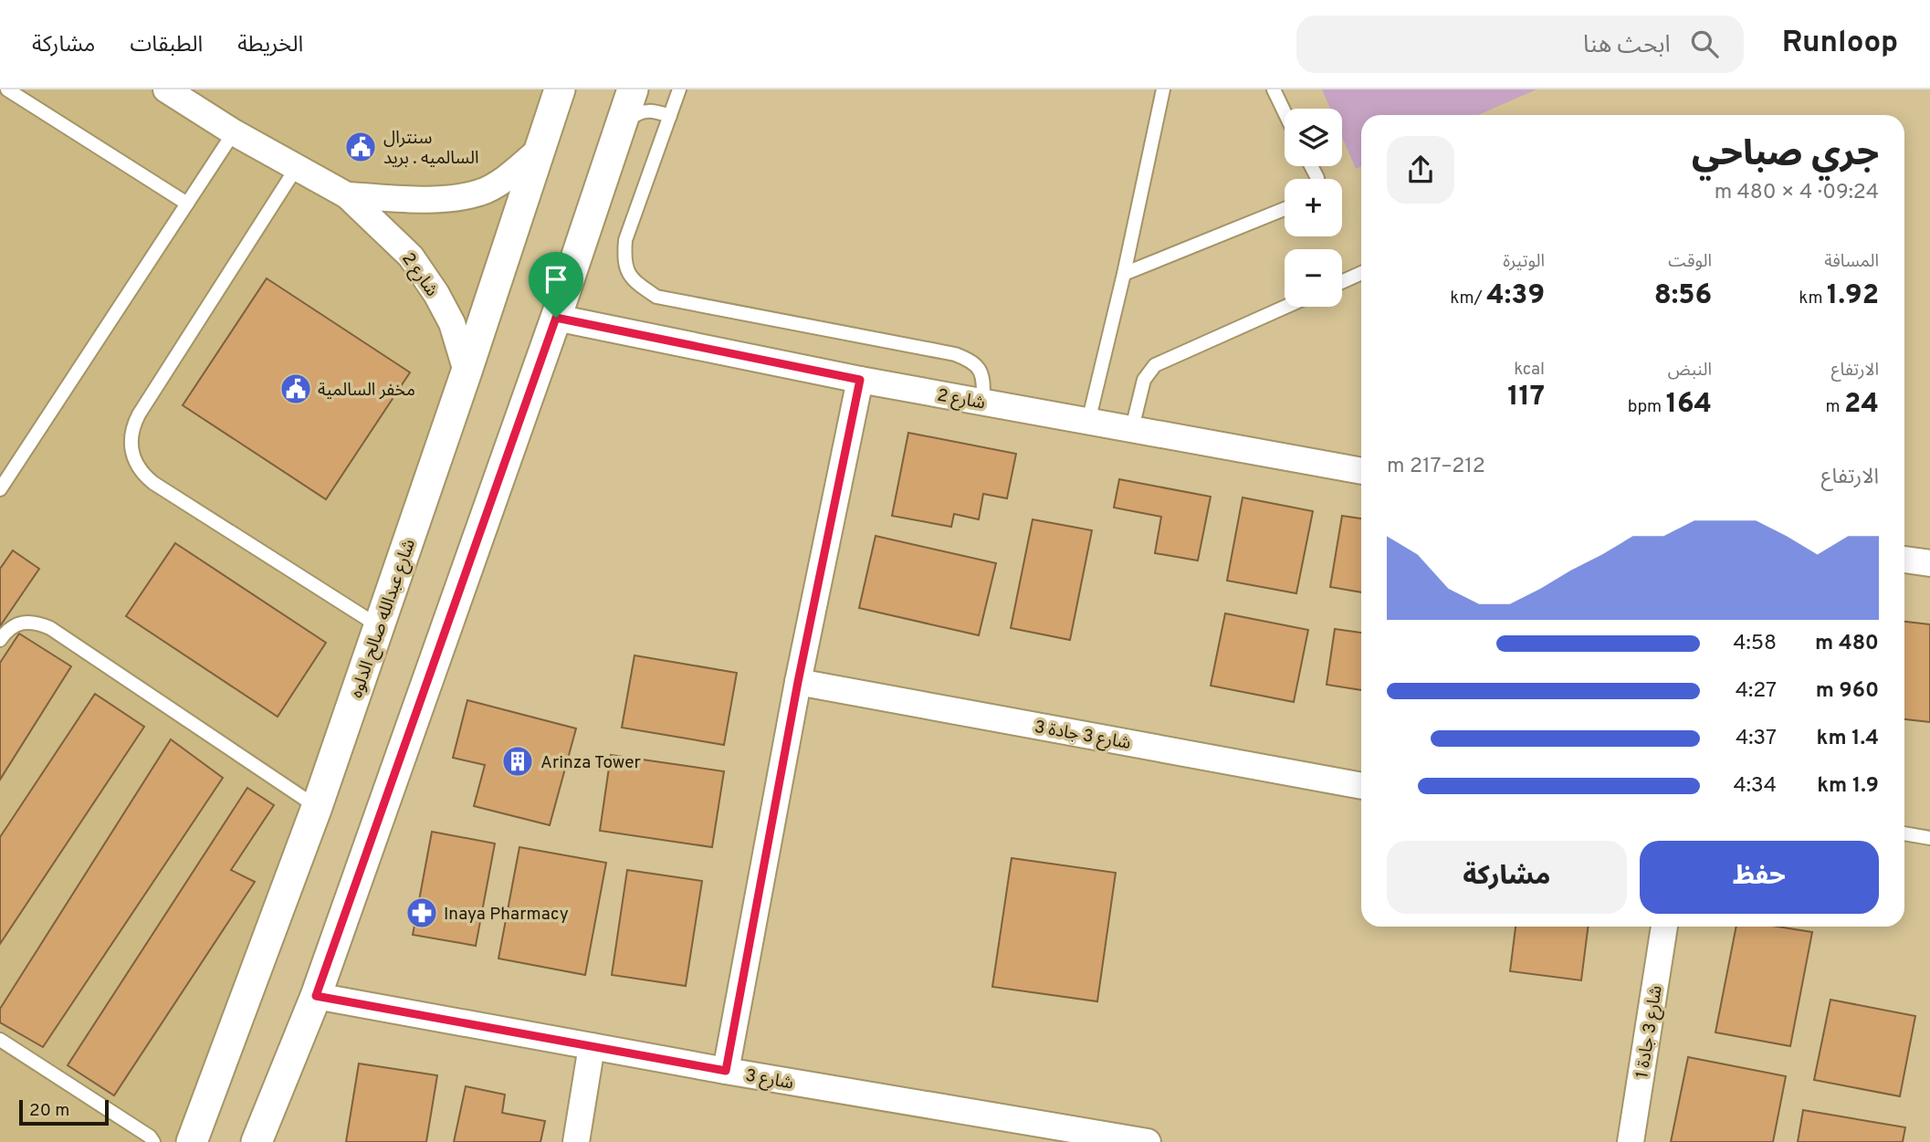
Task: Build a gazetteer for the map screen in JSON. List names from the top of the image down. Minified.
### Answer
{"streets":{"street":["شارع 2","شارع عبدالله صالح الدلوه","شارع 3 جادة 3","شارع 3 جادة 1","شارع 3"]},"crossings":[["شارع 2","شارع عبدالله صالح الدلوه"]],"places":{"public building":["سنترال السالميه . بريد","مخفر السالمية"],"building":["Arinza Tower"],"pharmacy":["Inaya Pharmacy"]},"scale_bar":"20 m","page":{"header":"Runloop","search":"ابحث هنا","nav":["الخريطة","الطبقات","مشاركة"],"map_buttons":["+","−"],"heading":["جري صباحي","09:24 · 4 × 480 m"],"stats":[["المسافة","1.92 km"],["الوقت","8:56"],["الوتيرة","4:39 /km"],["الارتفاع","24 m"],["النبض","164 bpm"],["kcal","117"]],"chart":["الارتفاع","212–217 m"],"list":[{"name":"480 m","note":"4:58"},{"name":"960 m","note":"4:27"},{"name":"1.4 km","note":"4:37"},{"name":"1.9 km","note":"4:34"}],"buttons":["حفظ","مشاركة"],"scale":"20 m"}}
